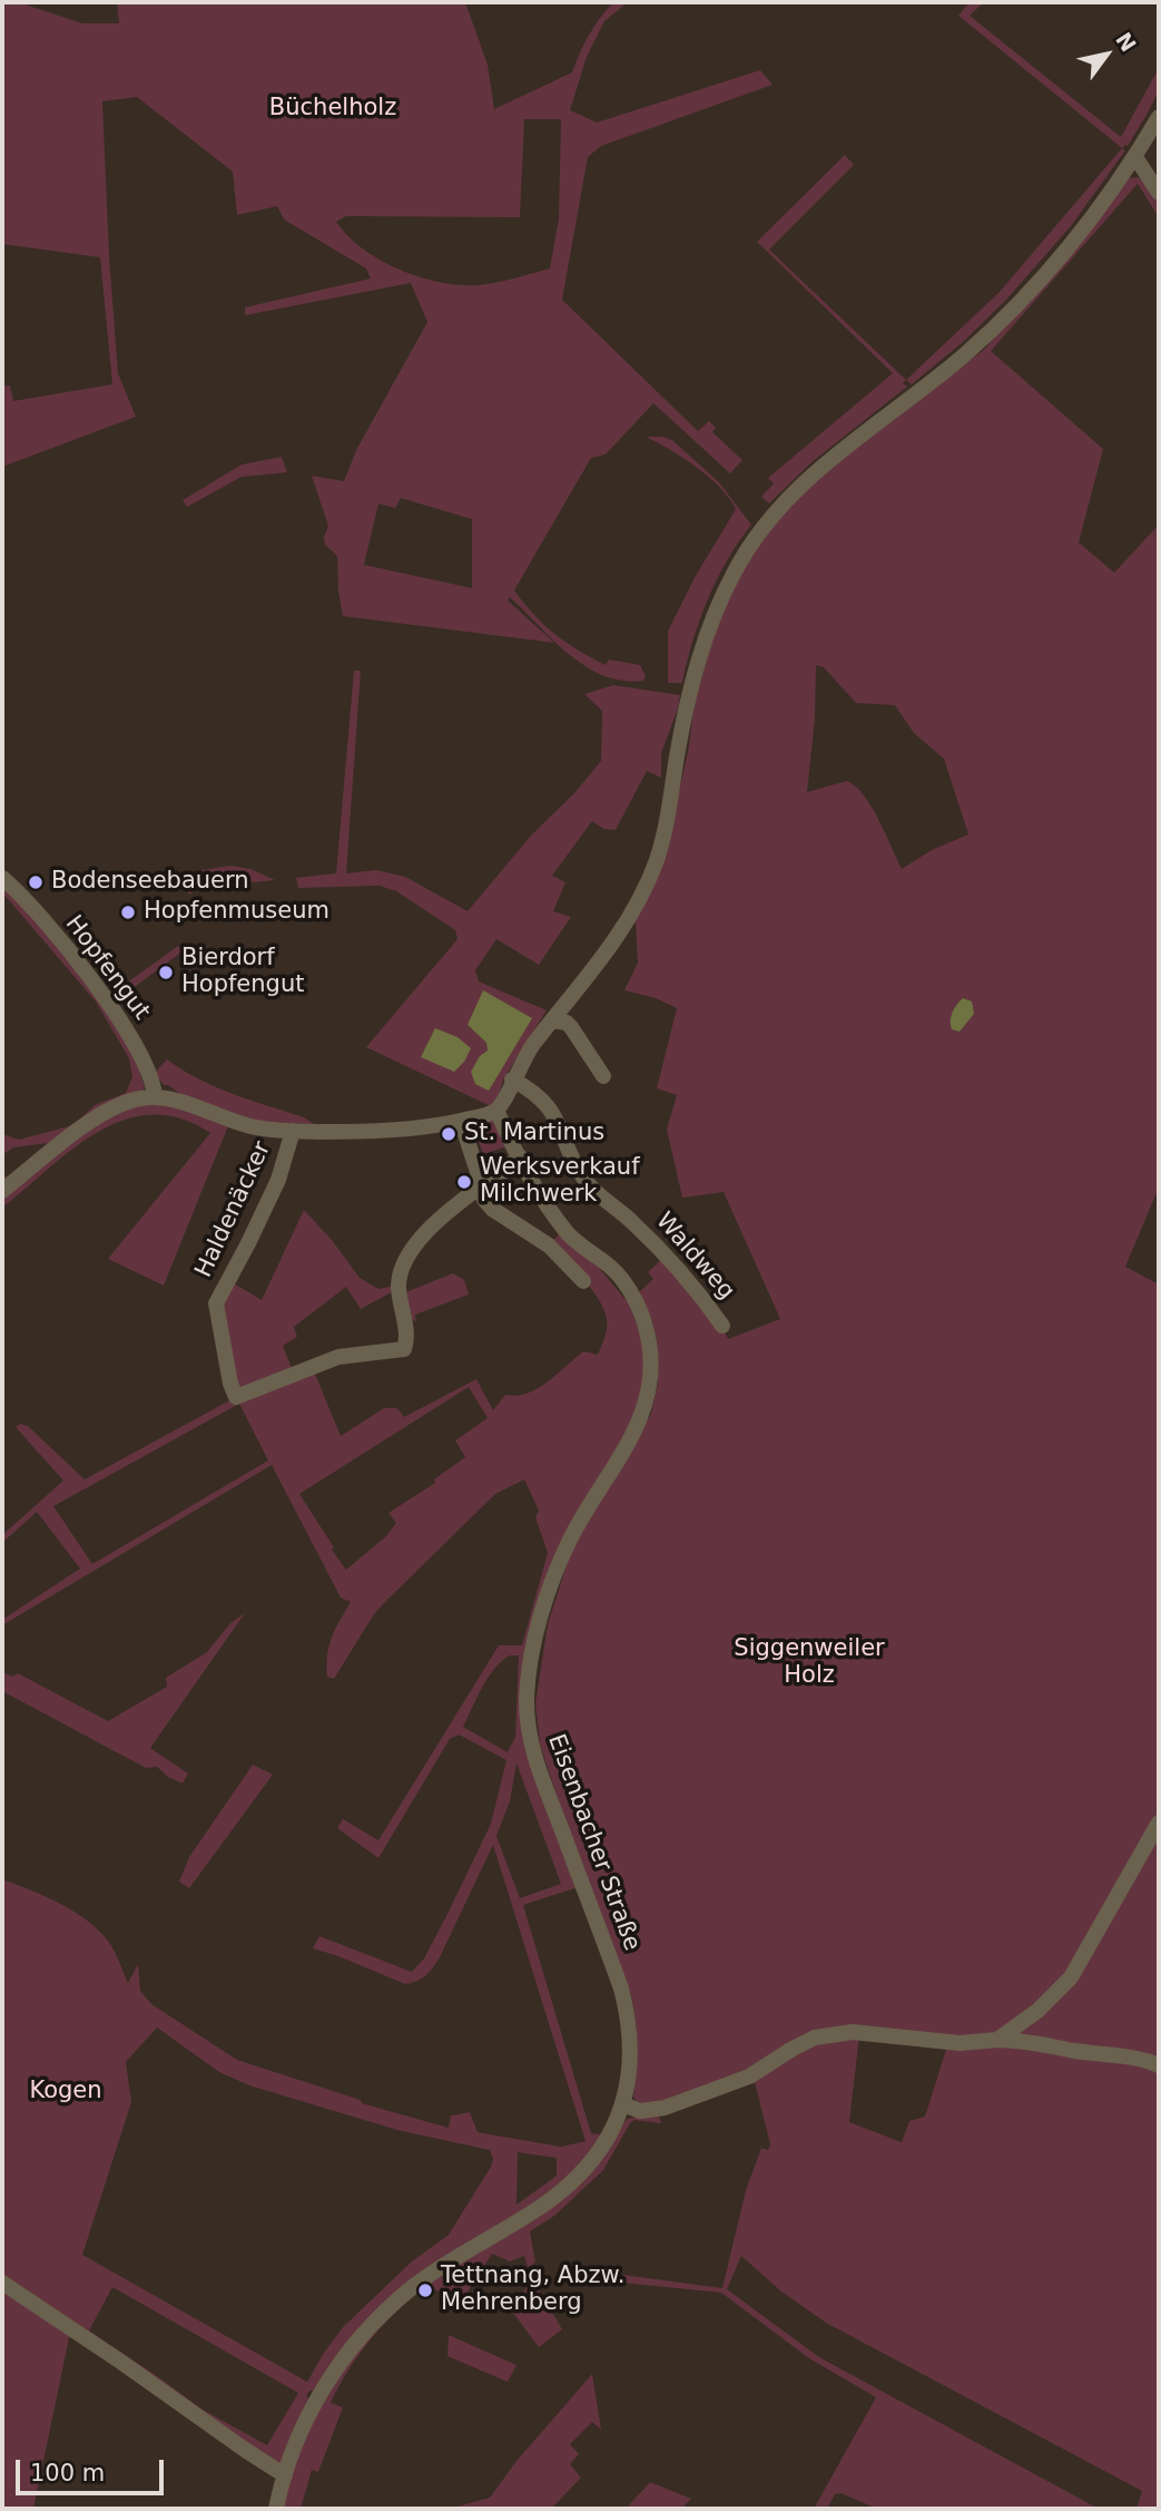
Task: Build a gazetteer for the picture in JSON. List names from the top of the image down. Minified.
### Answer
{"streets":{"street":["Hopfengut","Haldenäcker","Waldweg","Eisenbacher Straße"]},"parks":["Büchelholz","Siggenweiler Holz","Kogen"],"places":["Bodenseebauern","Hopfenmuseum","Bierdorf Hopfengut","St. Martinus","Werksverkauf Milchwerk","Tettnang, Abzw. Mehrenberg"],"scale_bar":"100 m","north":"top right"}
